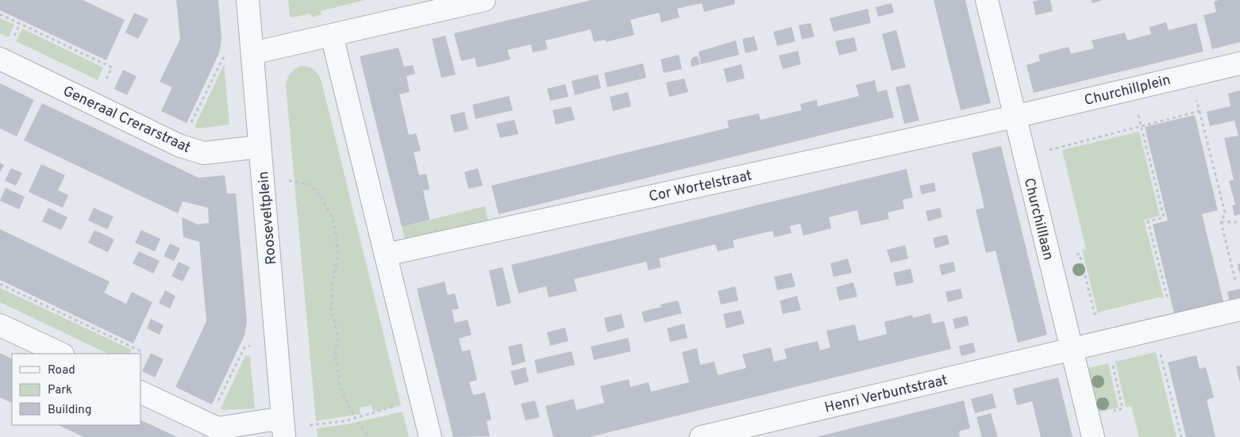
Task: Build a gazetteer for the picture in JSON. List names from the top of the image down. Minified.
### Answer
{"streets":{"street":["Churchillplein","Generaal Crerarstraat","Cor Wortelstraat","Rooseveltplein","Churchilllaan","Henri Verbuntstraat"]},"crossings":[["Churchillplein","Cor Wortelstraat"],["Churchillplein","Churchilllaan"],["Generaal Crerarstraat","Rooseveltplein"],["Cor Wortelstraat","Churchilllaan"],["Churchilllaan","Henri Verbuntstraat"]],"legend":["Road","Park","Building"]}
